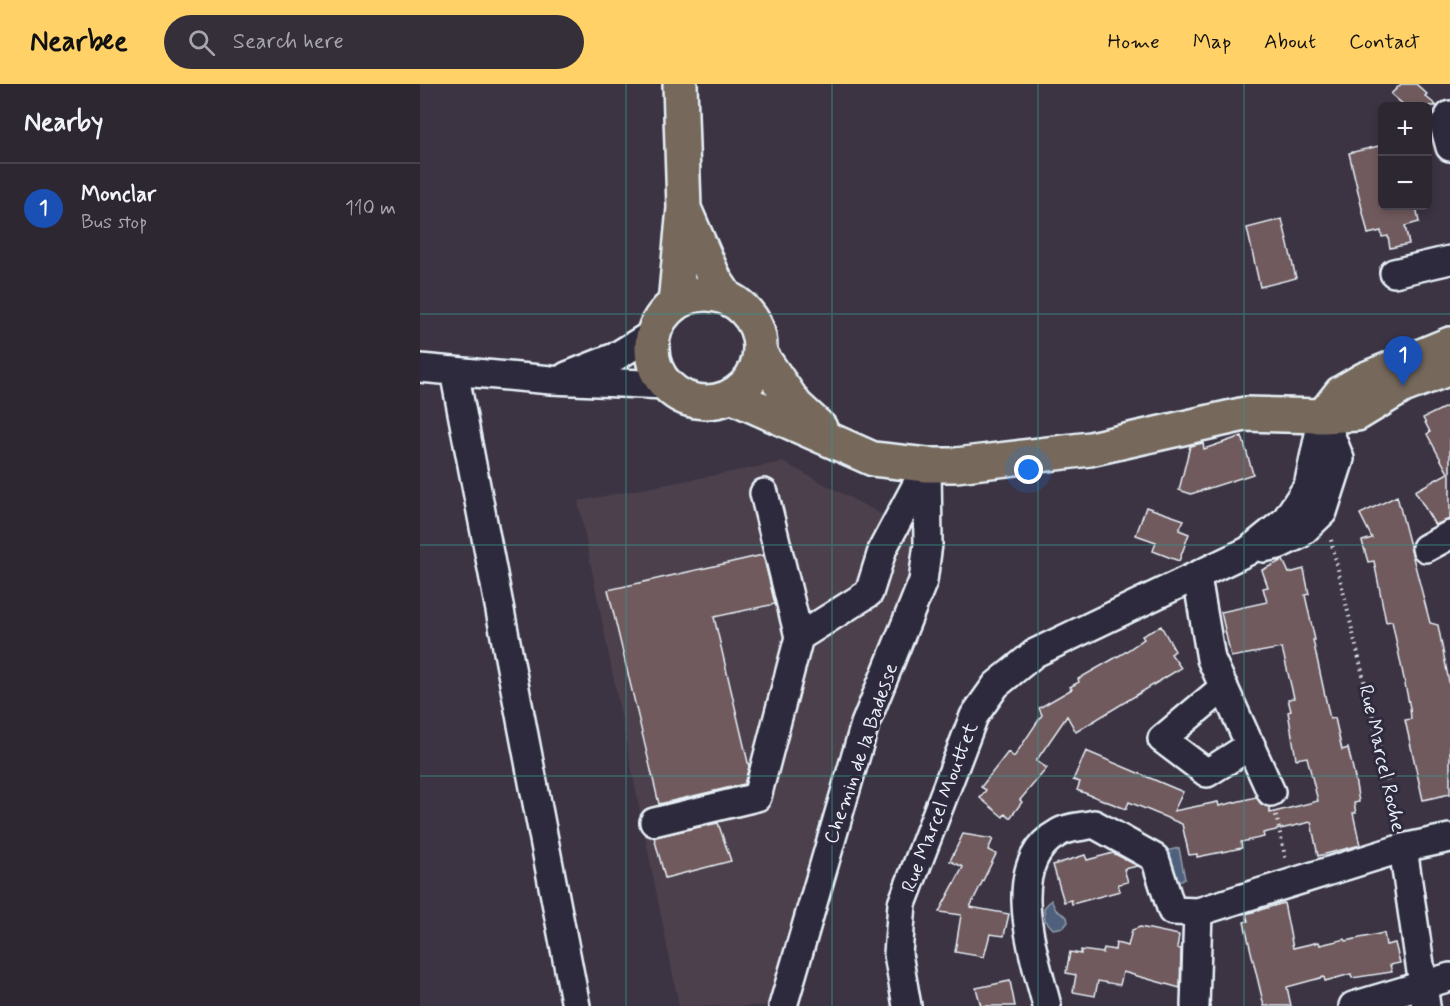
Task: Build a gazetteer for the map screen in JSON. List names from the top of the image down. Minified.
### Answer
{"streets":{"street":["Chemin de la Badesse","Rue Marcel Roche","Rue Marcel Mouttet"]},"crossings":[["Rue Marcel Roche","Rue Marcel Mouttet"]],"page":{"header":"Nearbee","search":"Search here","nav":["Home","Map","About","Contact"],"heading":"Nearby","map_buttons":["+","−"],"list":[{"mark":"1","name":"Monclar","note":"Bus stop","value":"110 m"}],"pins":"1"}}
